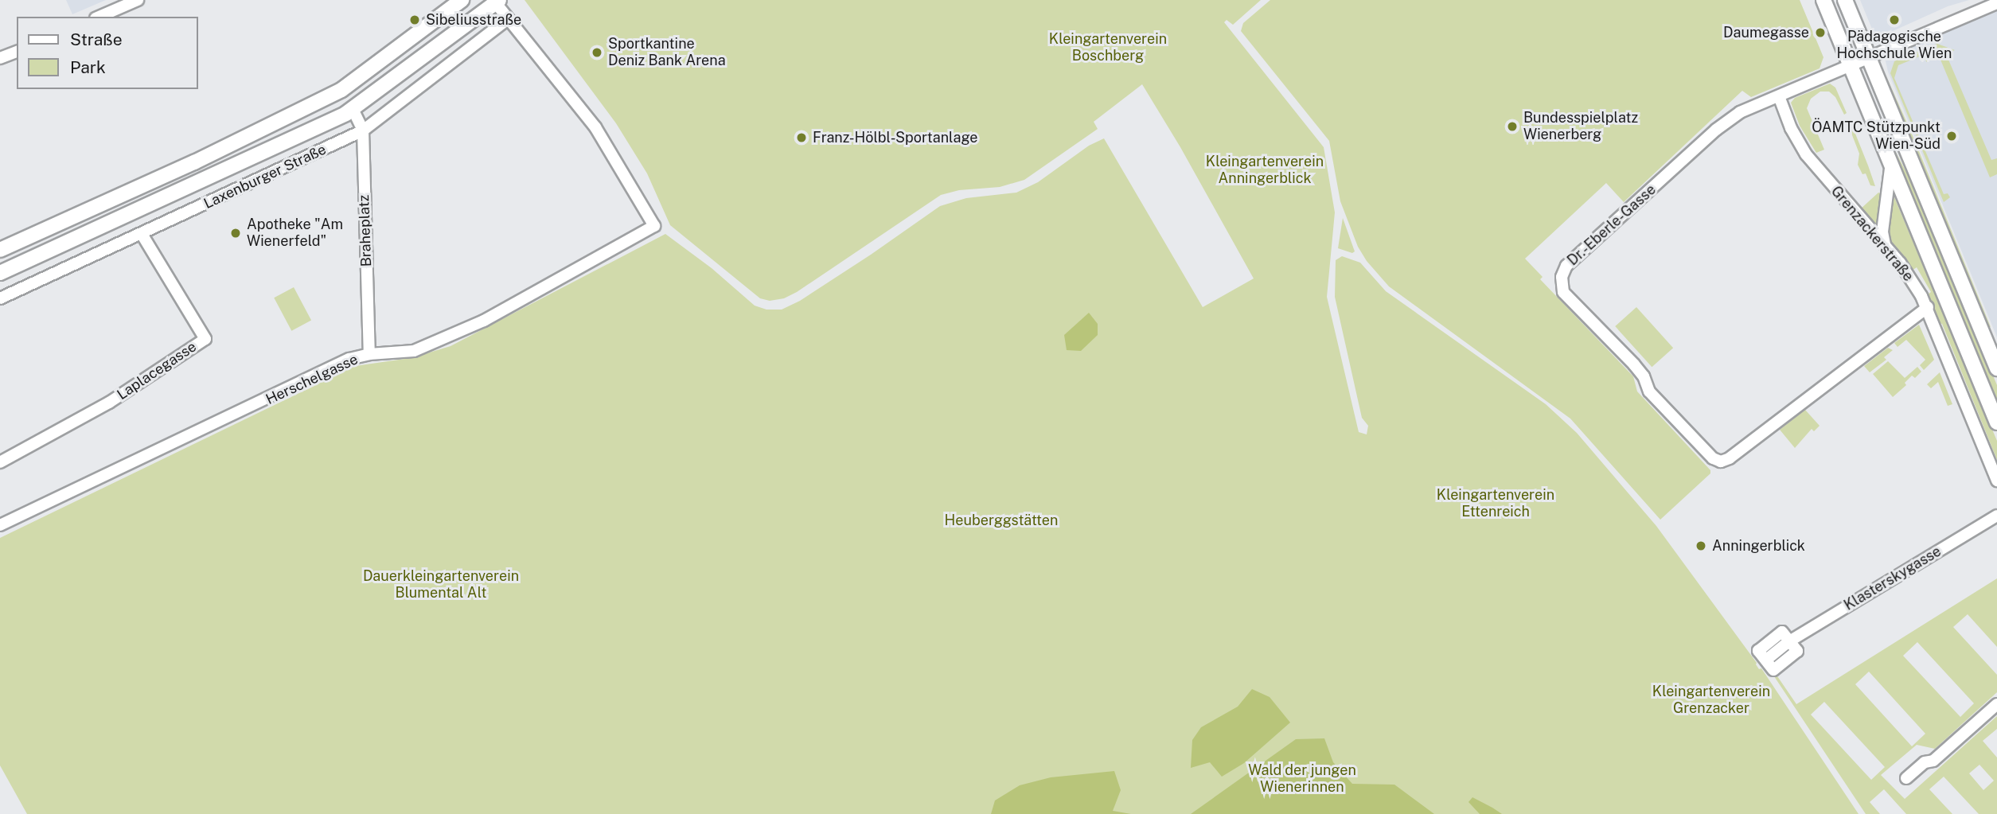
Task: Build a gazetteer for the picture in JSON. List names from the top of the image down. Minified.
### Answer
{"streets":{"main road":["Laxenburger Straße","Grenzackerstraße"],"street":["Dr.-Eberle-Gasse","Braheplatz","Laplacegasse","Herschelgasse","Klasterskygasse"]},"crossings":[["Laxenburger Straße","Braheplatz"],["Laxenburger Straße","Laplacegasse"],["Laxenburger Straße","Herschelgasse"],["Dr.-Eberle-Gasse","Grenzackerstraße"],["Braheplatz","Herschelgasse"]],"parks":["Kleingartenverein Boschberg","Kleingartenverein Anningerblick","Kleingartenverein Ettenreich","Heuberggstätten","Dauerkleingartenverein Blumental Alt","Kleingartenverein Grenzacker","Wald der jungen Wienerinnen"],"places":["Sibeliusstraße","Pädagogische Hochschule Wien","Daumegasse","Sportkantine Deniz Bank Arena","Bundesspielplatz Wienerberg","ÖAMTC Stützpunkt Wien-Süd","Franz-Hölbl-Sportanlage","Apotheke \"Am Wienerfeld\"","Anningerblick"],"legend":["Straße","Park"]}
